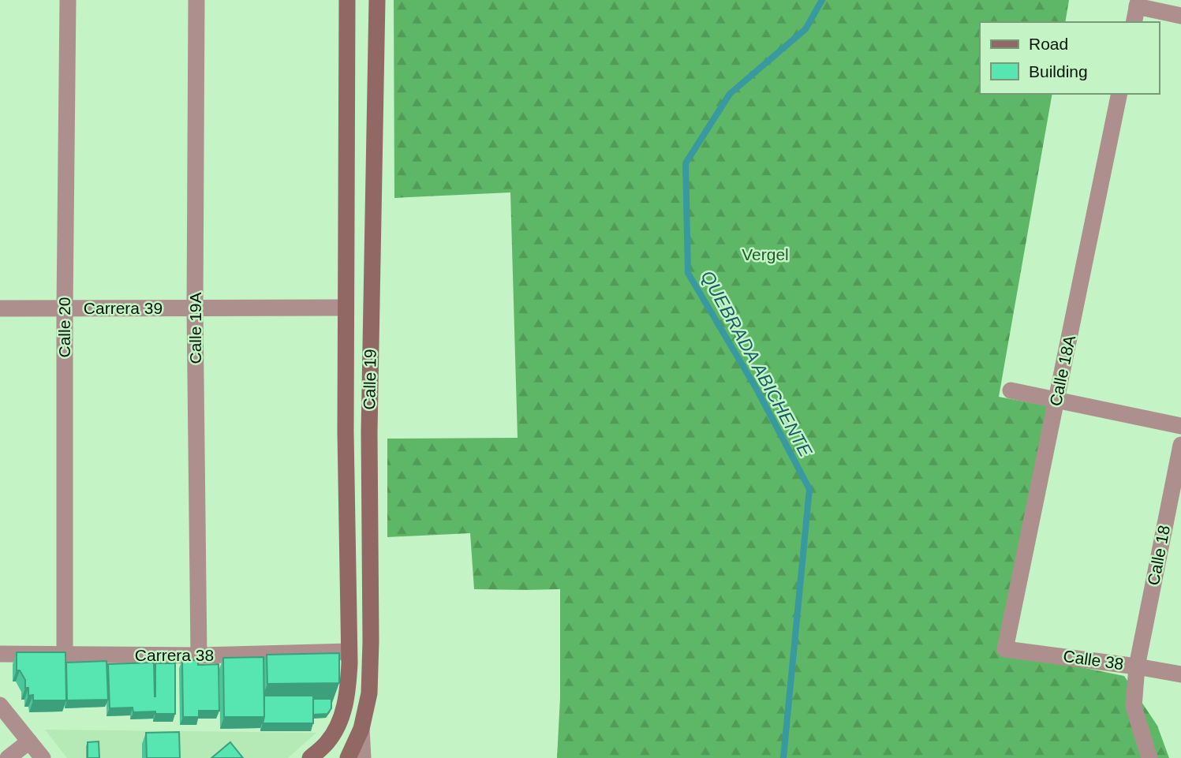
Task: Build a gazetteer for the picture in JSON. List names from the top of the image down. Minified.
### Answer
{"streets":{"main road":["Calle 19"],"street":["Carrera 39","Calle 20","Calle 19A","Calle 18A","Calle 18","Carrera 38","Calle 38"]},"crossings":[["Carrera 39","Calle 20"],["Carrera 39","Calle 19A"],["Carrera 39","Calle 19"],["Calle 20","Carrera 38"],["Calle 19A","Carrera 38"],["Calle 18A","Calle 38"],["Calle 19","Carrera 38"],["Calle 18","Calle 38"]],"water":["QUEBRADA ABICHENTE"],"parks":["Vergel"],"legend":["Road","Building"]}
